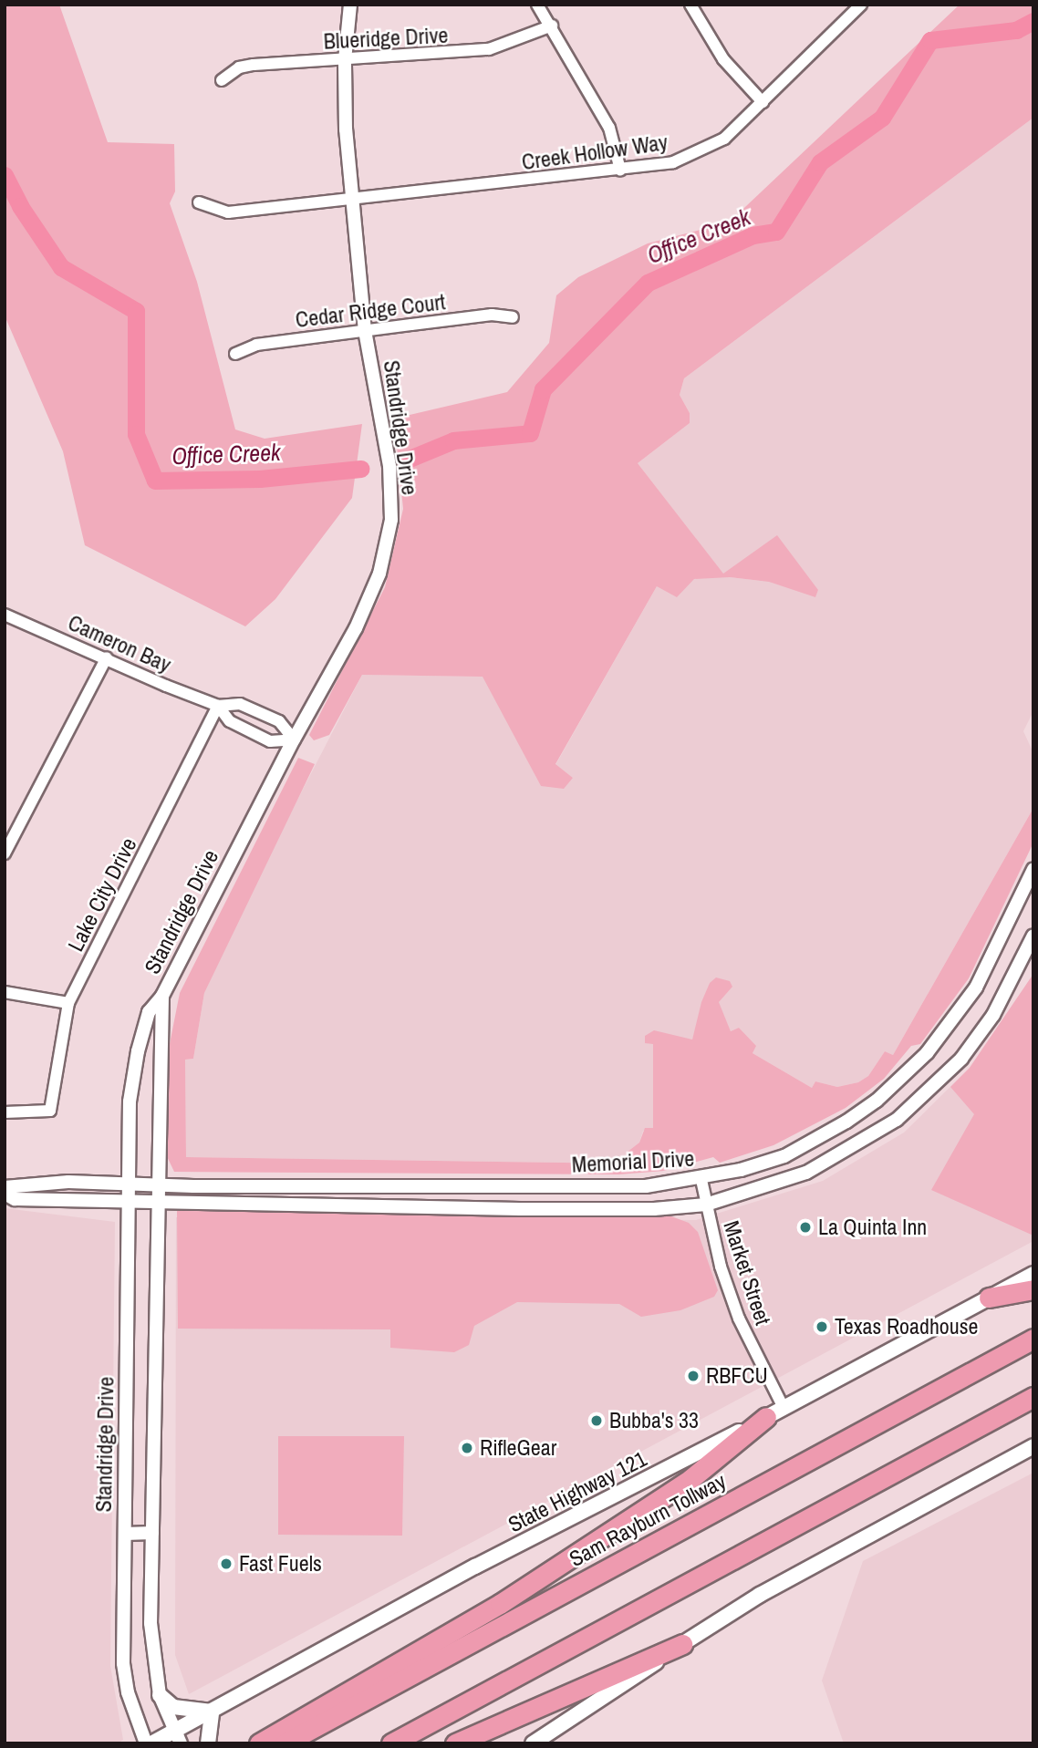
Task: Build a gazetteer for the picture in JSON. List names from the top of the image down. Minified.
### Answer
{"streets":{"highway":["Sam Rayburn Tollway"],"main road":["State Highway 121"],"street":["Blueridge Drive","Creek Hollow Way","Cedar Ridge Court","Standridge Drive","Cameron Bay","Lake City Drive","Memorial Drive","Market Street"]},"crossings":[["Blueridge Drive","Standridge Drive"],["Creek Hollow Way","Standridge Drive"],["Cedar Ridge Court","Standridge Drive"],["Standridge Drive","Cameron Bay"],["Standridge Drive","Memorial Drive"],["Standridge Drive","State Highway 121"],["Cameron Bay","Lake City Drive"],["Memorial Drive","Market Street"],["Market Street","State Highway 121"]],"water":["Office Creek"],"places":["La Quinta Inn","Texas Roadhouse","RBFCU","Bubba's 33","RifleGear","Fast Fuels"]}
